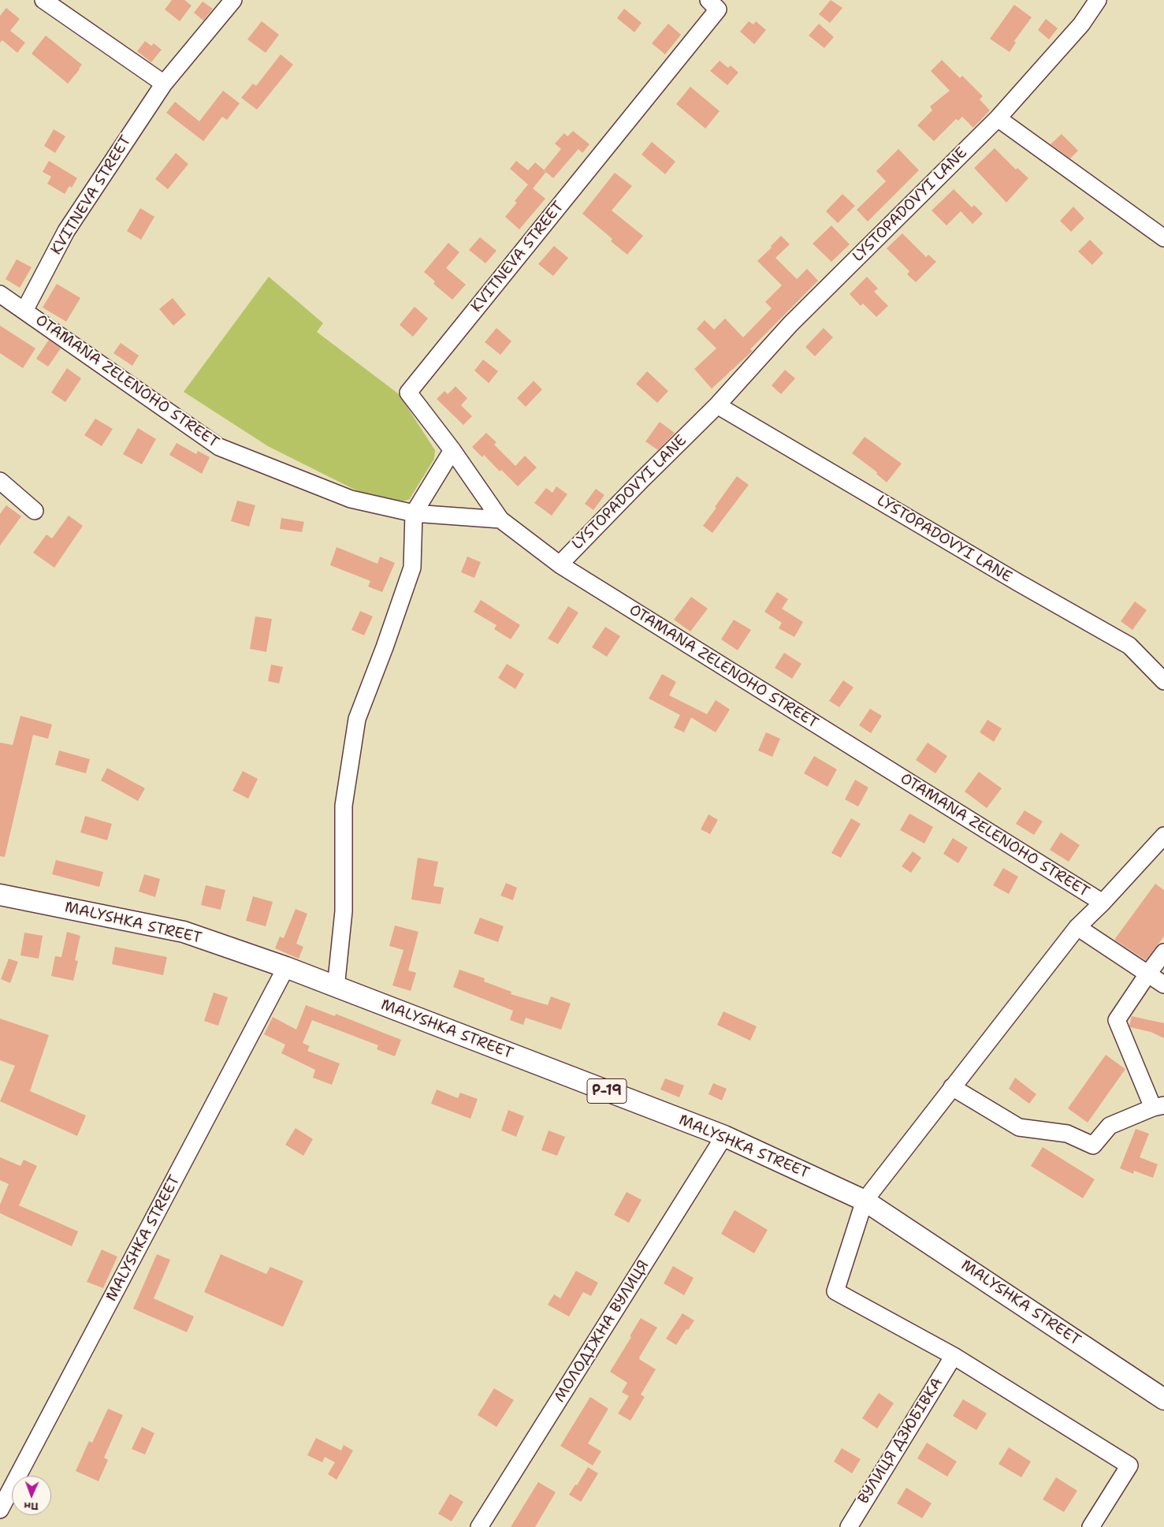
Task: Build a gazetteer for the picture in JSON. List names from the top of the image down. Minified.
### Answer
{"streets":{"main road":["MALYSHKA STREET","Р-19"],"street":["KVITNEVA STREET","LYSTOPADOVYI LANE","OTAMANA ZELENOHO STREET","МОЛОДІЖНА ВУЛИЦЯ","ВУЛИЦЯ ДЗЮБІВКА"]},"crossings":[["KVITNEVA STREET","OTAMANA ZELENOHO STREET"],["LYSTOPADOVYI LANE","OTAMANA ZELENOHO STREET"],["OTAMANA ZELENOHO STREET","MALYSHKA STREET"],["MALYSHKA STREET","МОЛОДІЖНА ВУЛИЦЯ"]],"north":"bottom"}
